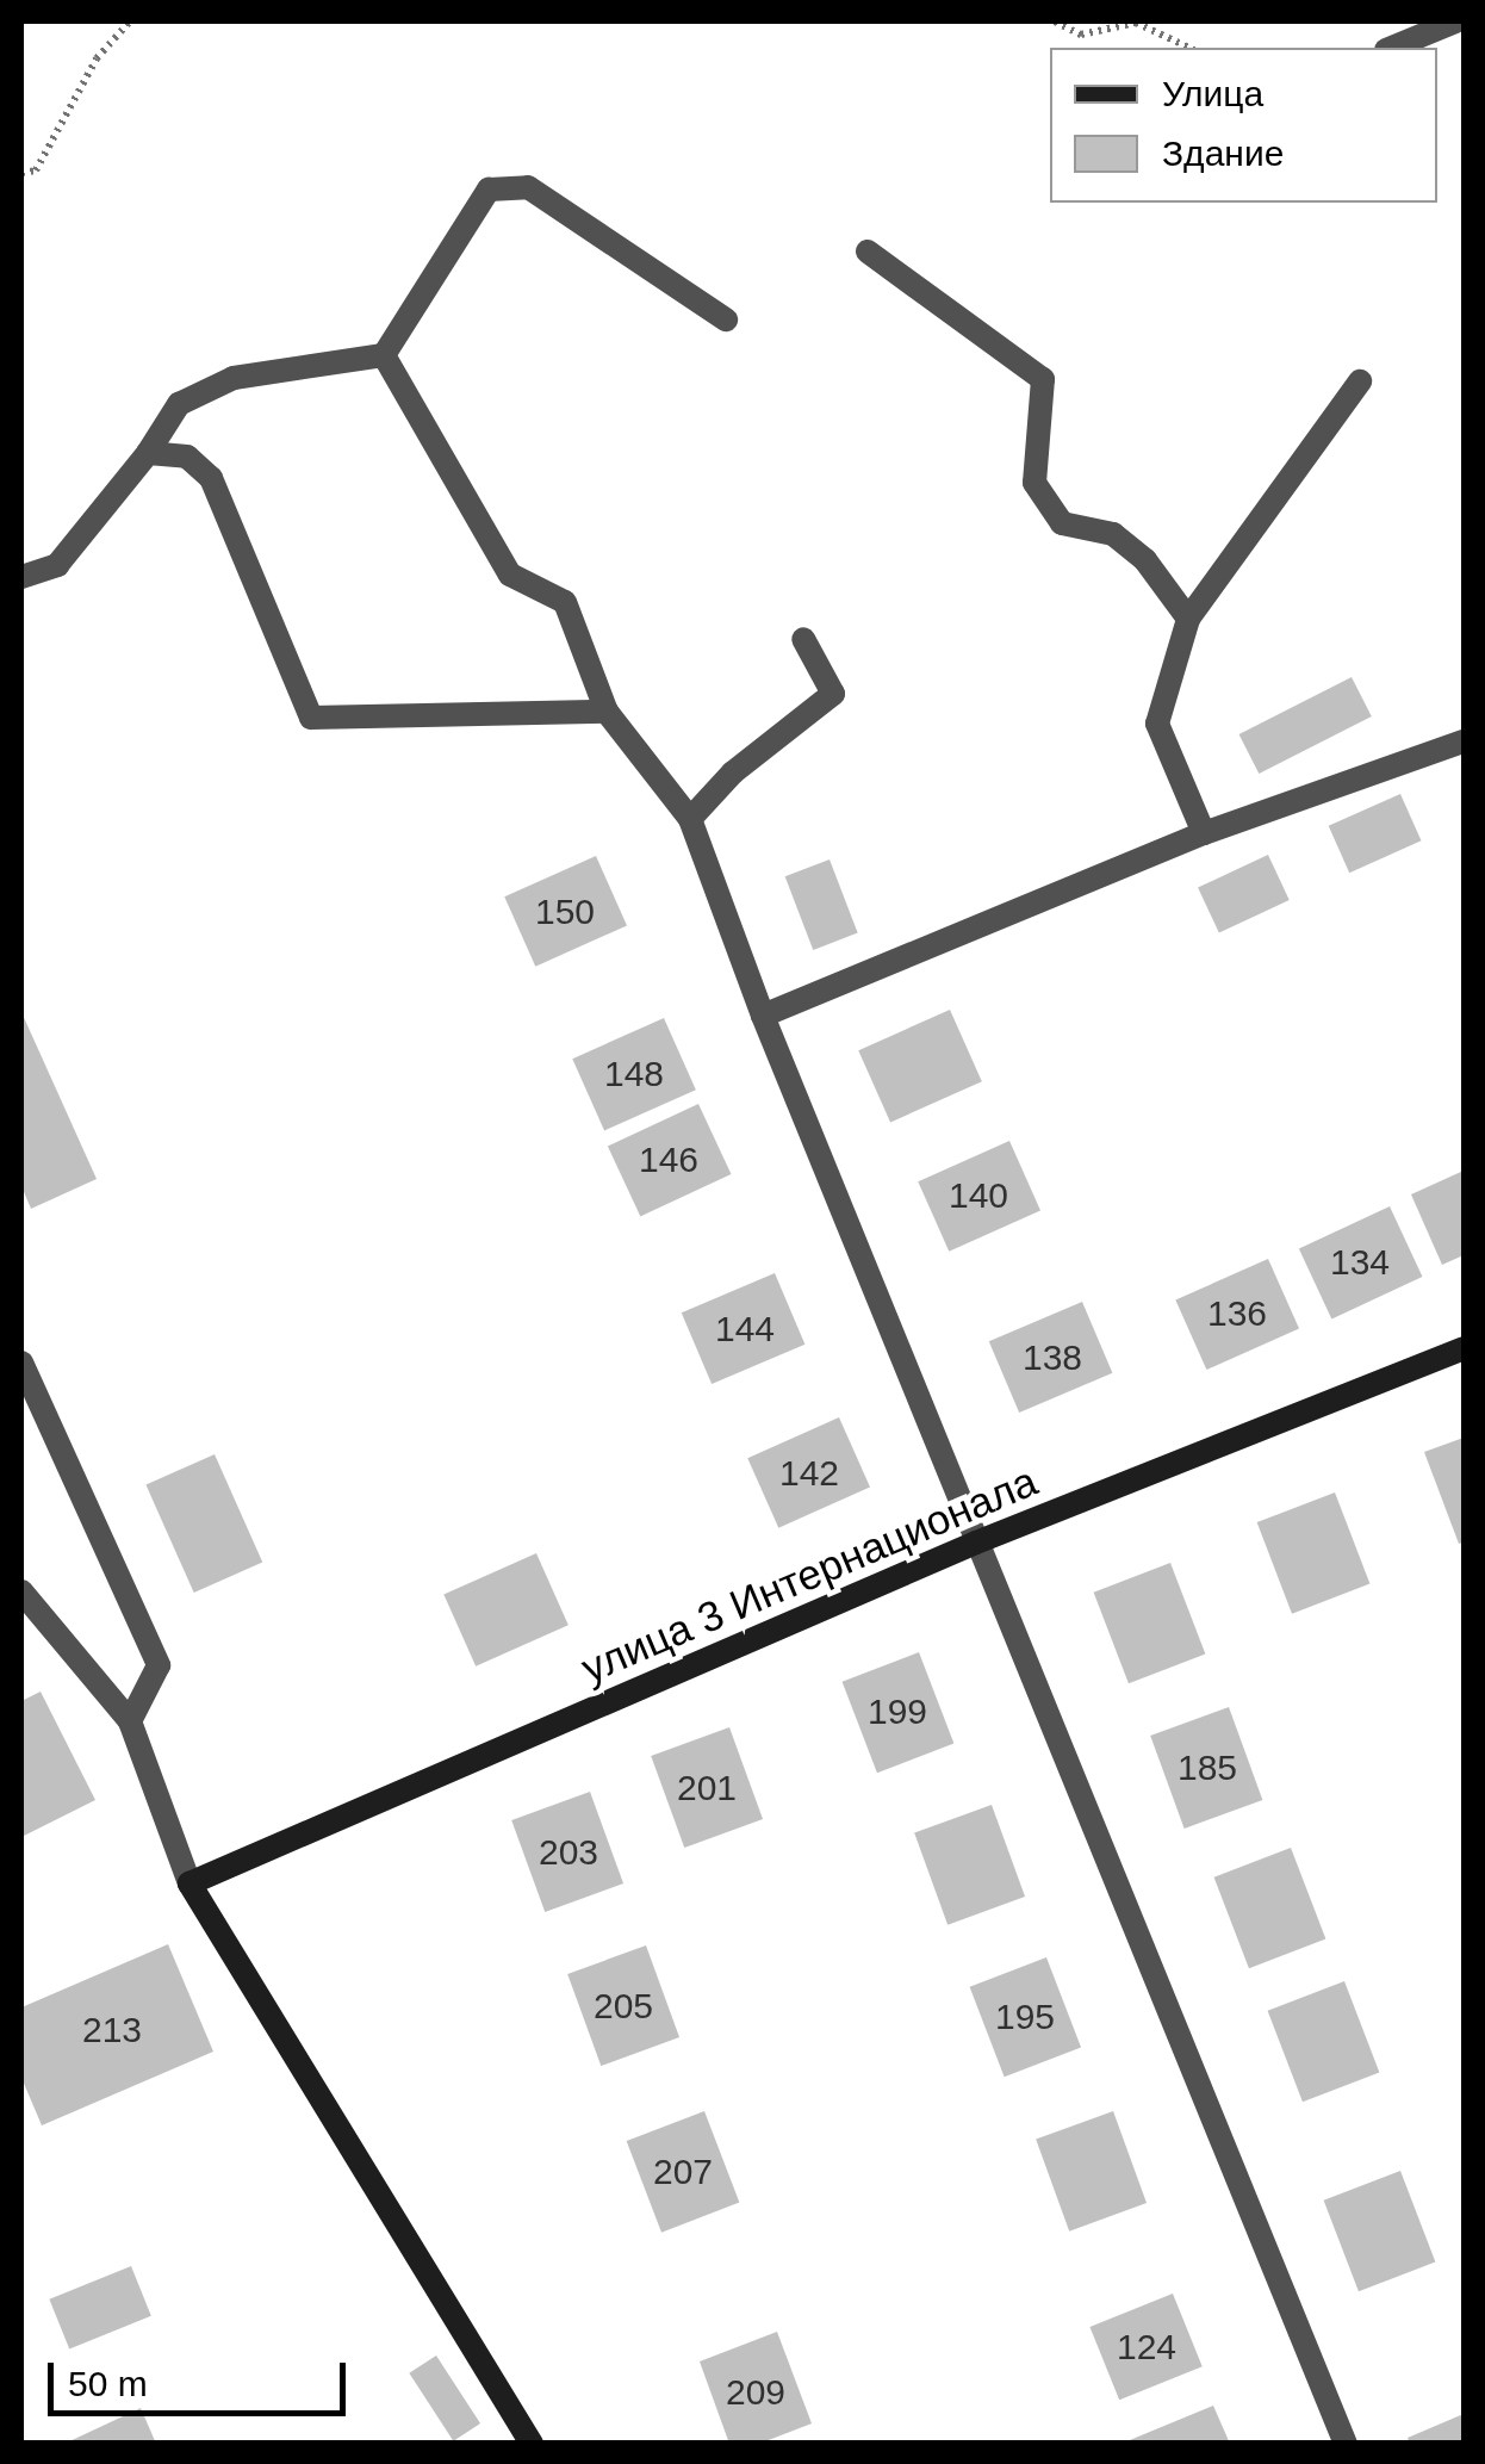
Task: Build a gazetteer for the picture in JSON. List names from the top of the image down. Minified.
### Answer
{"streets":{"main road":["улица 3 Интернационала"]},"house_numbers":["150","148","146","140","134","136","144","138","142","199","185","201","203","205","195","213","207","124","209"],"legend":["Улица","Здание"],"scale_bar":"50 m"}
